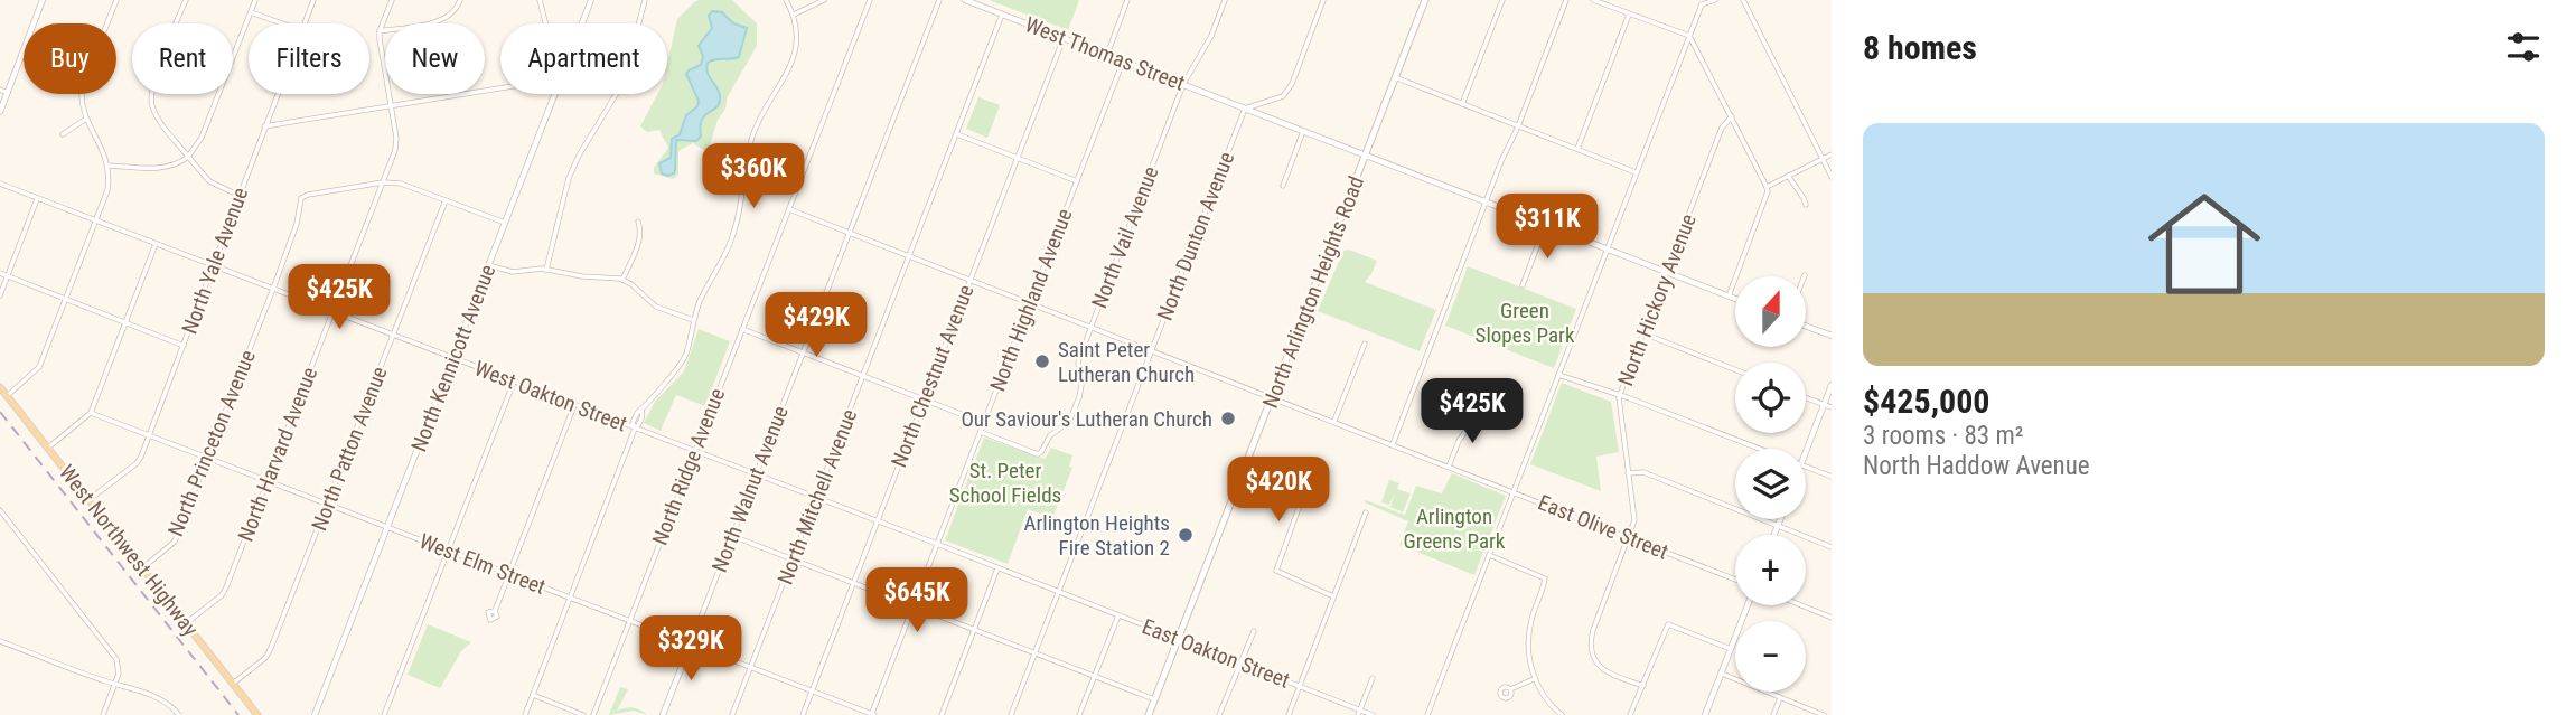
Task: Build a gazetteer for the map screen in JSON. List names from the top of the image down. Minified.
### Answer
{"streets":{"main road":["North Arlington Heights Road","West Northwest Highway"],"street":["West Thomas Street","North Dunton Avenue","North Vail Avenue","North Yale Avenue","North Highland Avenue","North Hickory Avenue","North Kennicott Avenue","North Chestnut Avenue","West Oakton Street","North Princeton Avenue","North Patton Avenue","North Harvard Avenue","North Ridge Avenue","North Walnut Avenue","North Mitchell Avenue","East Olive Street","West Elm Street","East Oakton Street"]},"crossings":[["West Thomas Street","North Dunton Avenue"],["West Thomas Street","North Vail Avenue"],["West Thomas Street","North Arlington Heights Road"],["West Thomas Street","North Highland Avenue"],["West Thomas Street","North Hickory Avenue"],["West Thomas Street","North Chestnut Avenue"],["West Thomas Street","North Mitchell Avenue"],["North Dunton Avenue","West Oakton Street"],["North Dunton Avenue","East Olive Street"],["North Dunton Avenue","East Oakton Street"],["North Vail Avenue","North Highland Avenue"],["North Vail Avenue","East Olive Street"],["North Yale Avenue","West Oakton Street"],["North Yale Avenue","West Northwest Highway"],["North Yale Avenue","West Elm Street"],["North Arlington Heights Road","East Olive Street"],["North Arlington Heights Road","East Oakton Street"],["North Highland Avenue","West Oakton Street"],["North Highland Avenue","East Olive Street"],["North Highland Avenue","West Elm Street"],["North Hickory Avenue","East Olive Street"],["North Kennicott Avenue","West Oakton Street"],["North Kennicott Avenue","West Elm Street"],["North Chestnut Avenue","West Oakton Street"],["North Chestnut Avenue","East Olive Street"],["North Chestnut Avenue","West Elm Street"],["West Oakton Street","North Princeton Avenue"],["West Oakton Street","North Patton Avenue"],["West Oakton Street","North Harvard Avenue"],["West Oakton Street","North Ridge Avenue"],["West Oakton Street","North Walnut Avenue"],["West Oakton Street","North Mitchell Avenue"],["West Oakton Street","East Oakton Street"],["North Princeton Avenue","North Harvard Avenue"],["North Princeton Avenue","West Northwest Highway"],["North Princeton Avenue","West Elm Street"],["North Patton Avenue","West Northwest Highway"],["North Patton Avenue","West Elm Street"],["North Harvard Avenue","West Northwest Highway"],["North Harvard Avenue","West Elm Street"],["North Ridge Avenue","East Olive Street"],["North Ridge Avenue","West Elm Street"],["North Walnut Avenue","East Olive Street"],["North Walnut Avenue","West Elm Street"],["North Mitchell Avenue","East Olive Street"],["North Mitchell Avenue","West Elm Street"]],"parks":["Green Slopes Park","St. Peter School Fields","Arlington Greens Park"],"places":["Saint Peter Lutheran Church","Our Saviour's Lutheran Church","Arlington Heights Fire Station 2"],"north":"top","page":{"heading":"8 homes","chip":["Buy","Rent","Filters","New","Apartment"],"list":[{"name":"$425,000","note":"3 rooms · 83 m² · North Haddow Avenue"}],"price":["$360K","$311K","$425K","$429K","$425K","$420K","$645K","$329K"],"map_buttons":["+","−"]}}
